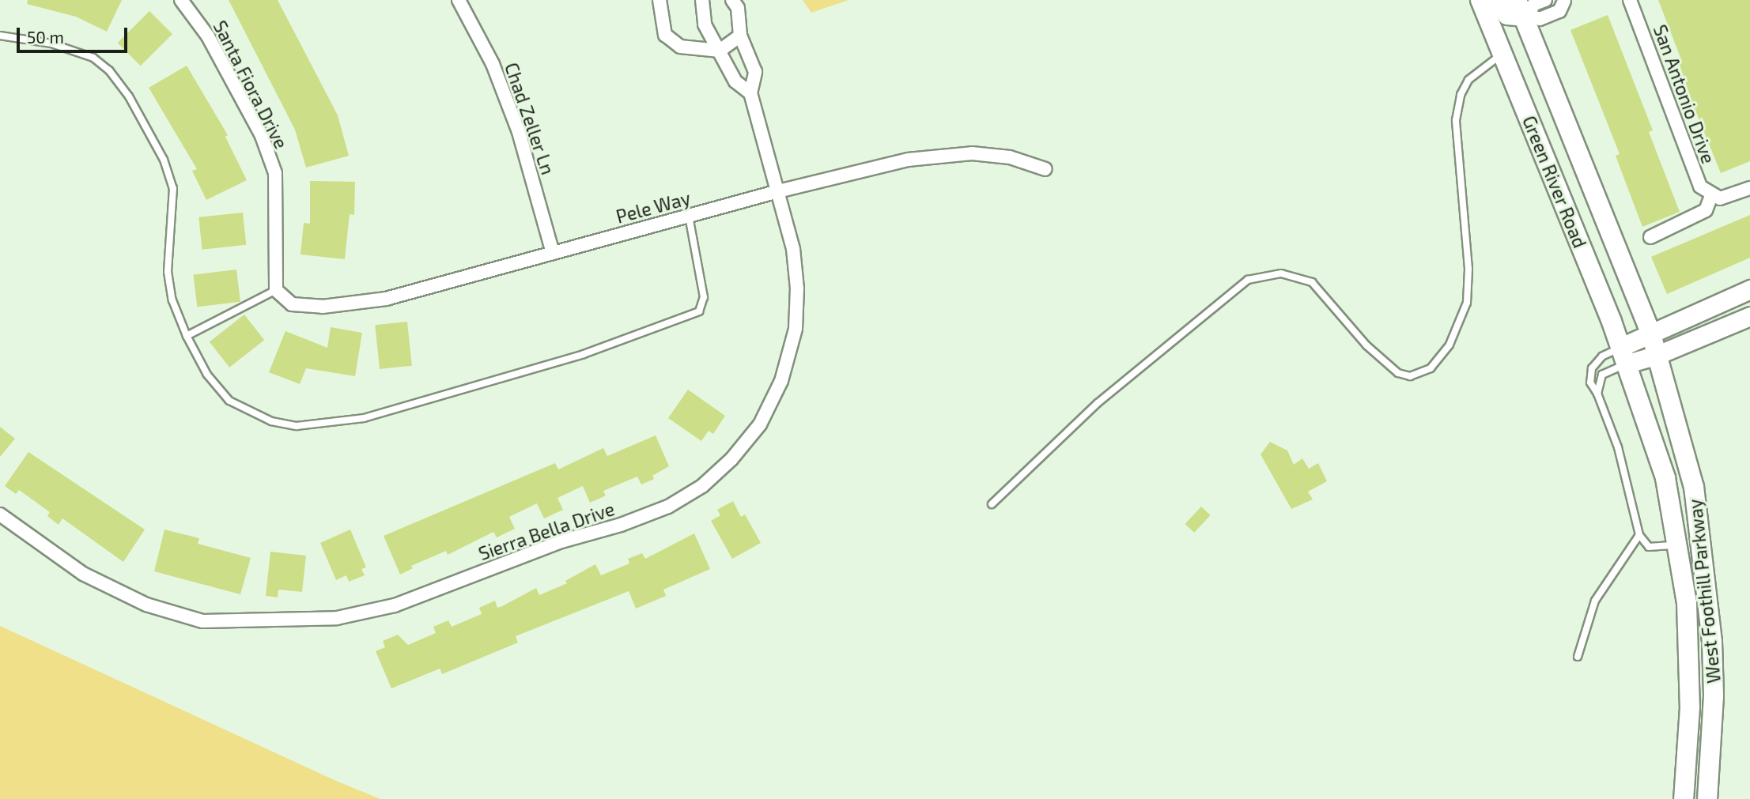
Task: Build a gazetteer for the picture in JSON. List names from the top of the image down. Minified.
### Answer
{"streets":{"main road":["Green River Road","West Foothill Parkway"],"street":["Santa Fiora Drive","San Antonio Drive","Chad Zeller Ln","Pele Way","Sierra Bella Drive"]},"crossings":[["Santa Fiora Drive","Pele Way"],["Chad Zeller Ln","Pele Way"],["Green River Road","West Foothill Parkway"],["Pele Way","Sierra Bella Drive"]],"scale_bar":"50 m"}
